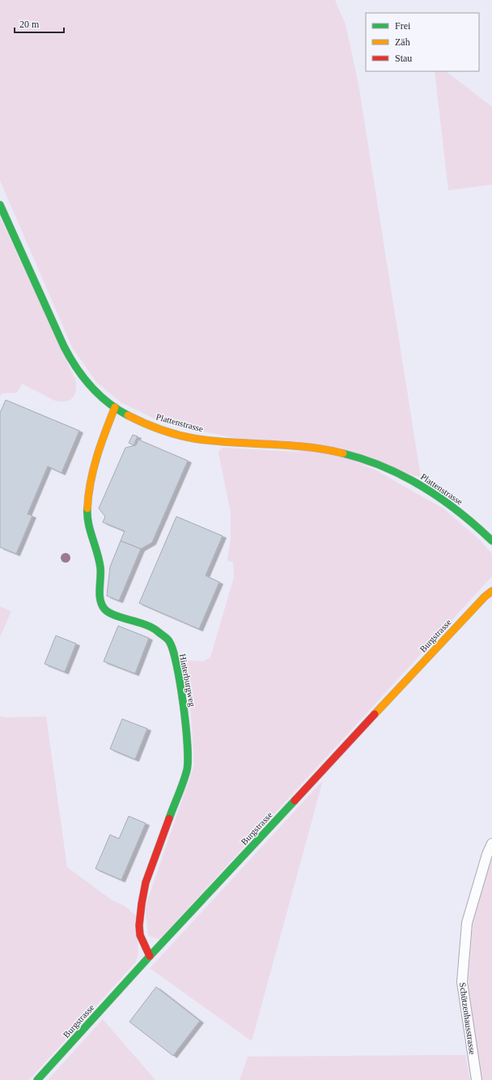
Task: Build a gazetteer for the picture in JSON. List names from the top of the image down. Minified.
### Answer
{"streets":{"street":["Plattenstrasse","Burgstrasse","Hinterburgweg"],"lane":["Schützenhausstrasse"]},"crossings":[["Plattenstrasse","Hinterburgweg"],["Burgstrasse","Hinterburgweg"]],"legend":["Frei","Zäh","Stau"],"scale_bar":"20 m"}
